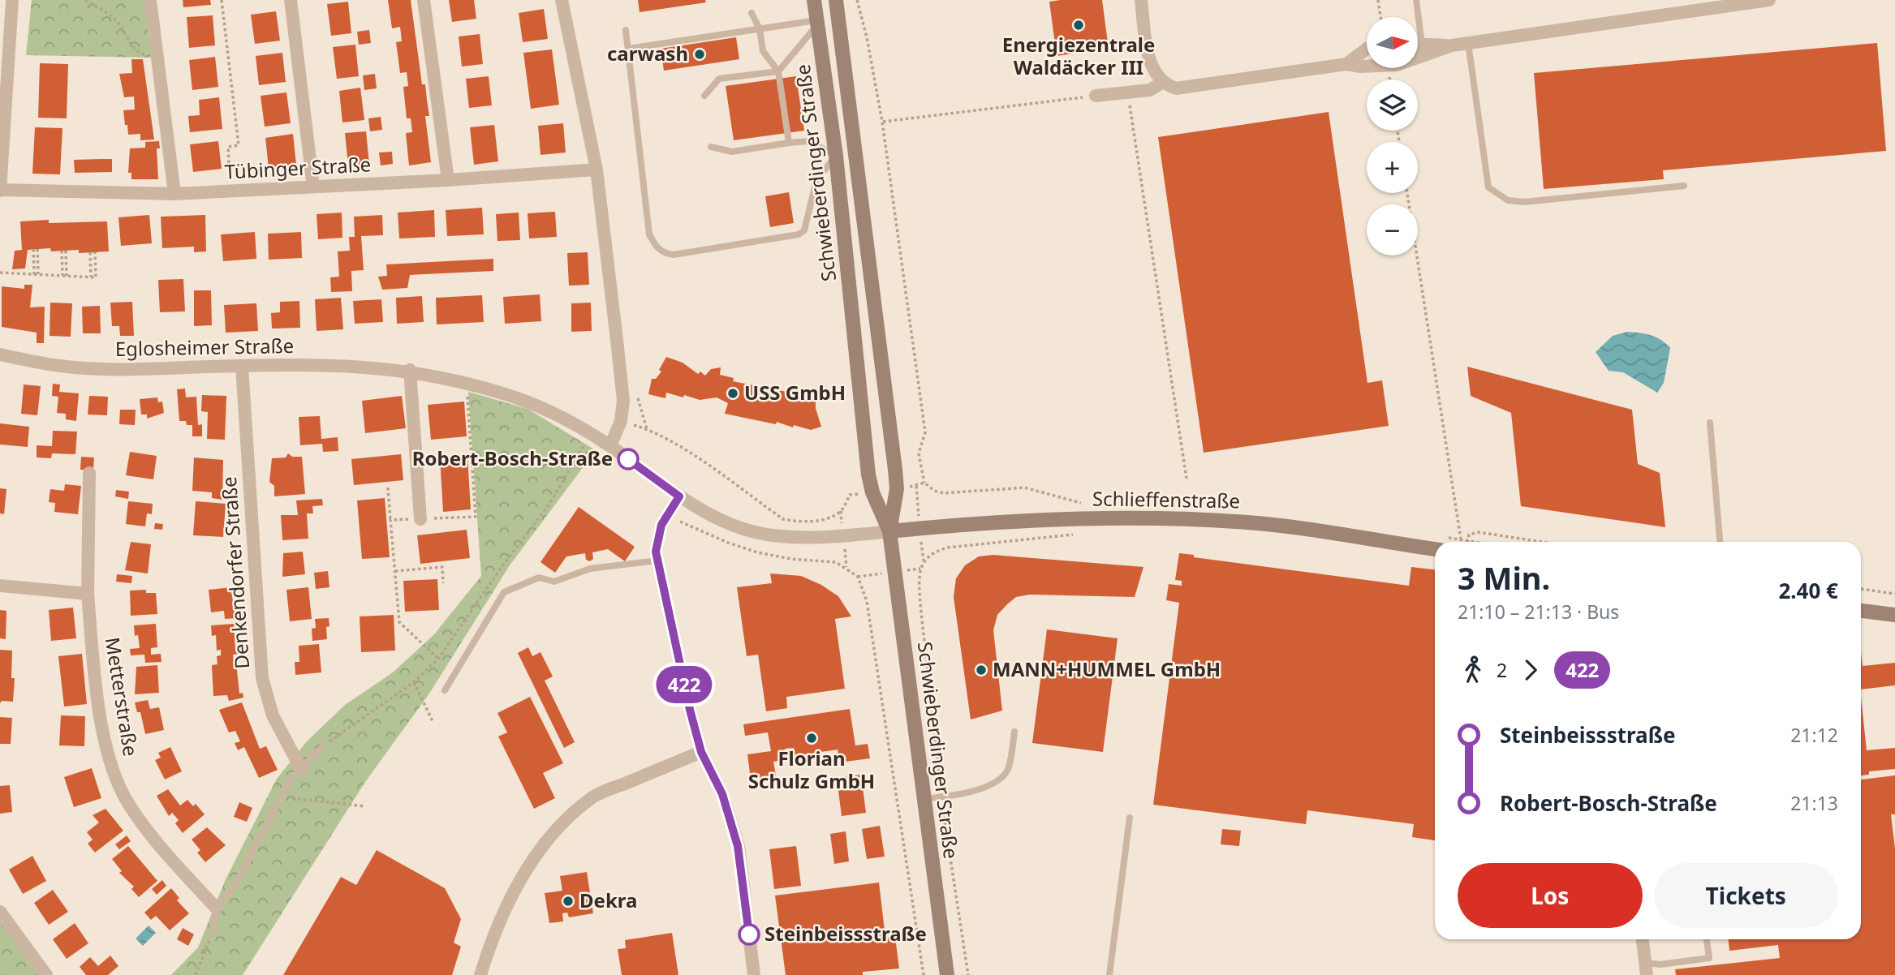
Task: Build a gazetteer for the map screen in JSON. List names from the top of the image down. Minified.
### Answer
{"streets":{"main road":["Schwieberdinger Straße","Schlieffenstraße"],"street":["Tübinger Straße","Eglosheimer Straße","Denkendorfer Straße","Metterstraße"]},"crossings":[["Schwieberdinger Straße","Eglosheimer Straße"],["Schwieberdinger Straße","Schlieffenstraße"],["Eglosheimer Straße","Schlieffenstraße"],["Eglosheimer Straße","Denkendorfer Straße"]],"places":["Energiezentrale Waldäcker III","carwash","USS GmbH","Robert-Bosch-Straße","MANN+HUMMEL GmbH","Florian Schulz GmbH","Dekra","Steinbeissstraße"],"lines":["bus line 422"],"north":"right","page":{"on_map":"422","map_buttons":["+","−"],"heading":["3 Min.","21:10 – 21:13 · Bus","2.40 €"],"legs":["2","422"],"list":[{"name":"Steinbeissstraße","value":"21:12"},{"name":"Robert-Bosch-Straße","value":"21:13"}],"buttons":["Los","Tickets"]}}
